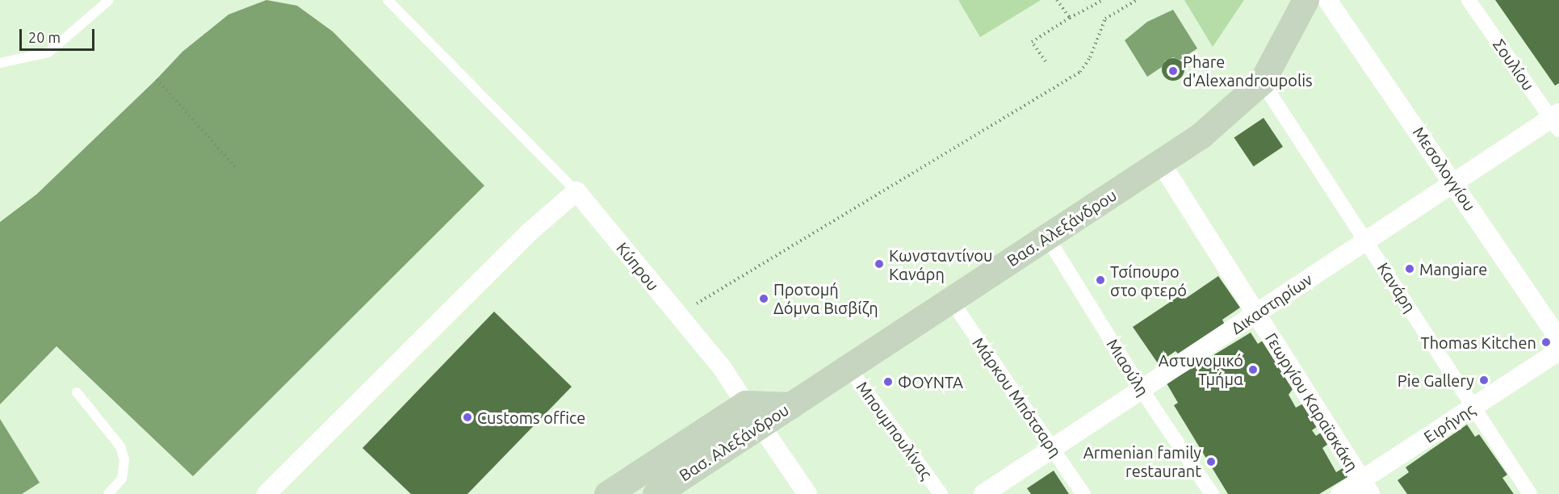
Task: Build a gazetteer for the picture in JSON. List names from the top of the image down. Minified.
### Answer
{"streets":{"main road":["Βασ. Αλεξάνδρου"],"street":["Σουλίου","Μεσολογγίου","Κύπρου","Κανάρη","Δικαστηρίων","Μιαούλη","Μάρκου Μπότσαρη","Γεωργίου Καραϊσκάκη","Ειρήνης","Μπουμπουλίνας"]},"crossings":[["Σουλίου","Δικαστηρίων"],["Μεσολογγίου","Δικαστηρίων"],["Βασ. Αλεξάνδρου","Κύπρου"],["Βασ. Αλεξάνδρου","Κανάρη"],["Βασ. Αλεξάνδρου","Μιαούλη"],["Βασ. Αλεξάνδρου","Μάρκου Μπότσαρη"],["Βασ. Αλεξάνδρου","Γεωργίου Καραϊσκάκη"],["Βασ. Αλεξάνδρου","Μπουμπουλίνας"],["Κανάρη","Δικαστηρίων"],["Κανάρη","Ειρήνης"],["Δικαστηρίων","Μιαούλη"],["Δικαστηρίων","Μάρκου Μπότσαρη"],["Δικαστηρίων","Γεωργίου Καραϊσκάκη"],["Γεωργίου Καραϊσκάκη","Ειρήνης"]],"places":["Phare d'Alexandroupolis","Κωνσταντίνου Κανάρη","Mangiare","Τσίπουρο στο φτερό","Προτομή Δόμνα Βισβίζη","Thomas Kitchen","Αστυνομικό Τμήμα","Pie Gallery","ΦΟΥΝΤΑ","Customs office","Armenian family restaurant"],"scale_bar":"20 m"}
